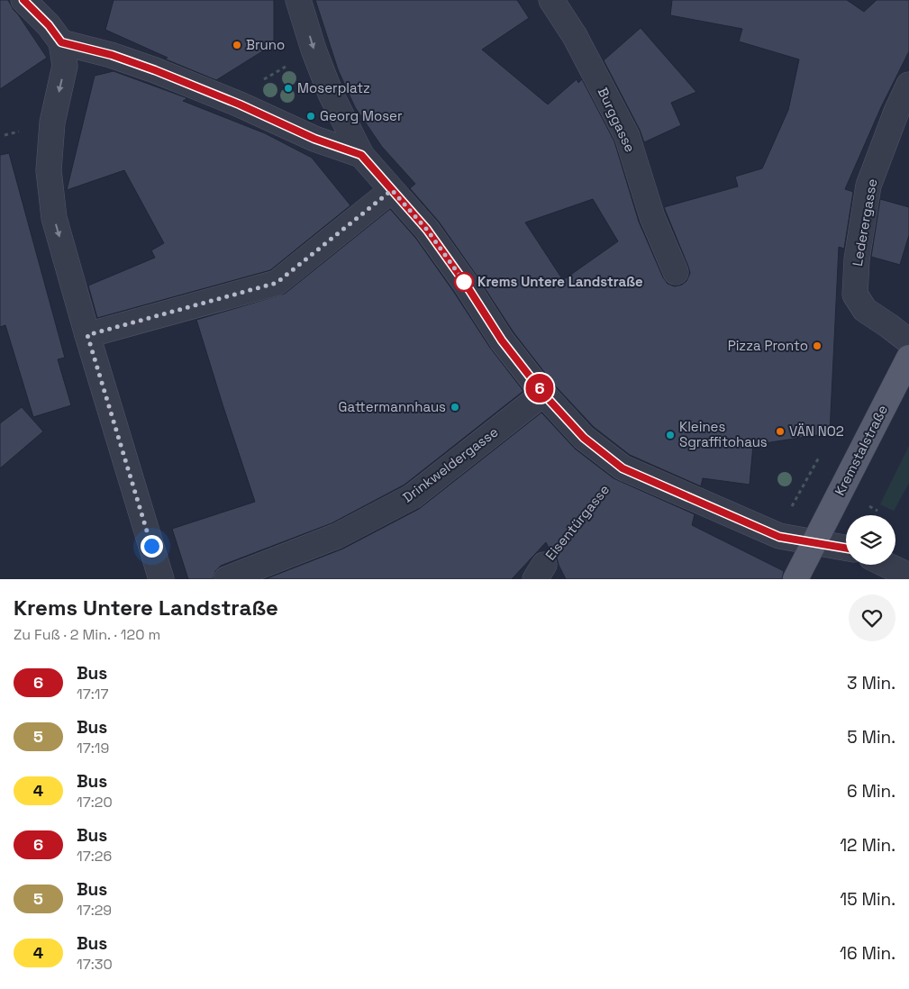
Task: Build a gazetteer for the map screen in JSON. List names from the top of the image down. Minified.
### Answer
{"streets":{"main road":["Kremstalstraße"],"street":["Burggasse","Lederergasse","Drinkweldergasse"],"path":["Eisentürgasse"]},"places":["Bruno","Moserplatz","Georg Moser","Krems Untere Landstraße","Pizza Pronto","Gattermannhaus","VÄN NO2","Kleines Sgraffitohaus"],"lines":["bus line 6"],"page":{"on_map":"6","heading":["Krems Untere Landstraße","Zu Fuß · 2 Min. · 120 m"],"list":[{"mark":"6","name":"Bus","note":"17:17","value":"3 Min."},{"mark":"5","name":"Bus","note":"17:19","value":"5 Min."},{"mark":"4","name":"Bus","note":"17:20","value":"6 Min."},{"mark":"6","name":"Bus","note":"17:26","value":"12 Min."},{"mark":"5","name":"Bus","note":"17:29","value":"15 Min."},{"mark":"4","name":"Bus","note":"17:30","value":"16 Min."}]}}
